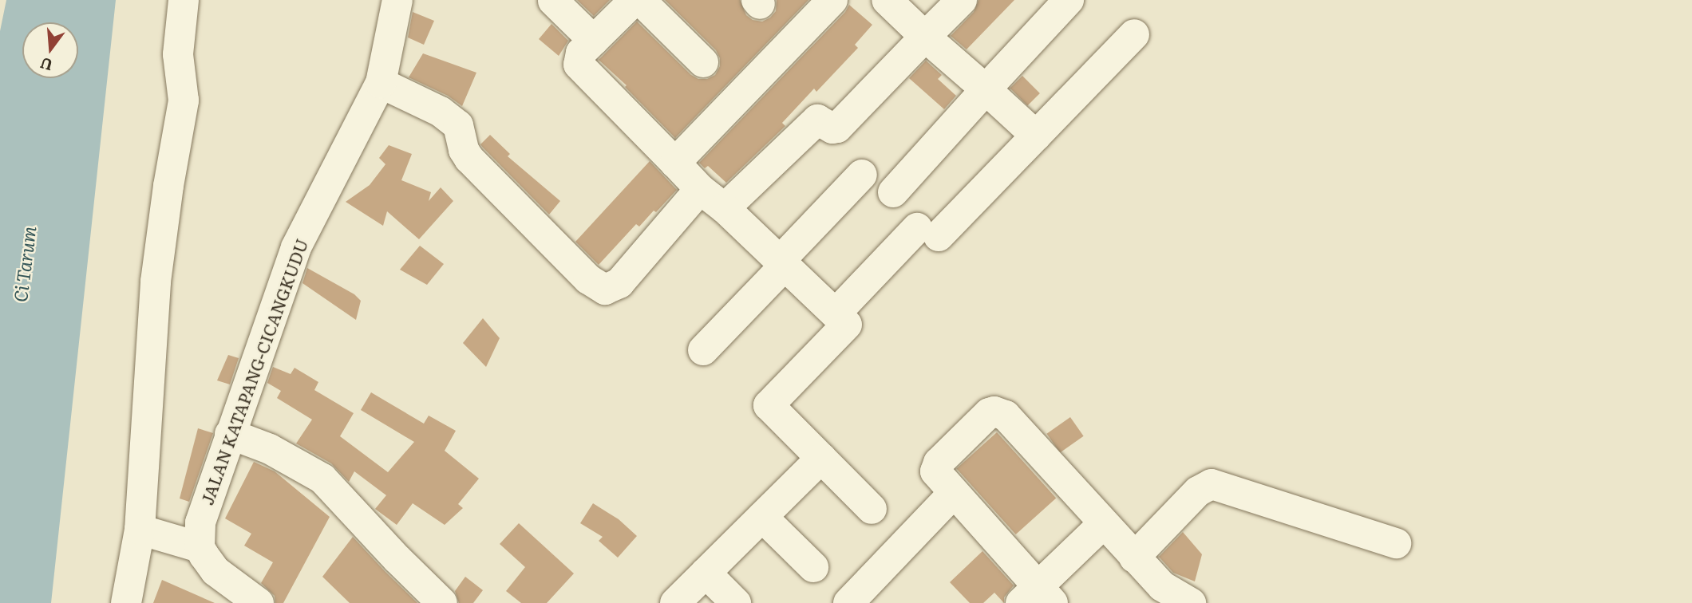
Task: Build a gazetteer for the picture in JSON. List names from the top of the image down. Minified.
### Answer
{"streets":{"street":["JALAN KATAPANG-CICANGKUDU"]},"water":["Ci Tarum"],"north":"bottom"}
